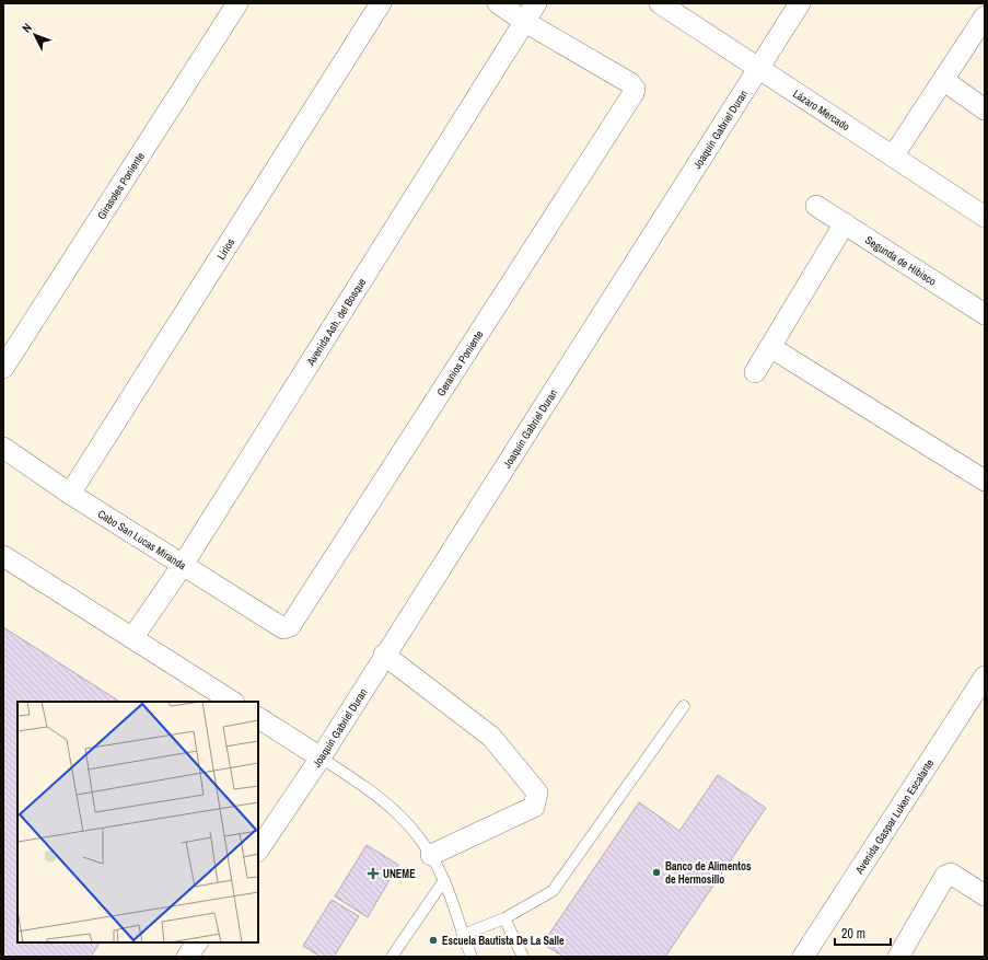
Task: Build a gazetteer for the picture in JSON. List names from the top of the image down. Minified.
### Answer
{"streets":{"street":["Lázaro Mercado","Joaquín Gabriel Duran","Girasoles Poniente","Lirios","Segunda de Hibisco","Avenida Ash. del Bosque","Geranios Poniente","Cabo San Lucas Miranda","Avenida Gaspar Luken Escalante"]},"crossings":[["Lázaro Mercado","Joaquín Gabriel Duran"],["Lirios","Cabo San Lucas Miranda"],["Avenida Ash. del Bosque","Geranios Poniente"],["Avenida Ash. del Bosque","Cabo San Lucas Miranda"],["Geranios Poniente","Cabo San Lucas Miranda"]],"places":{"other":["Banco de Alimentos de Hermosillo","Escuela Bautista De La Salle"],"health":["UNEME"]},"scale_bar":"20 m","north":"top left"}
